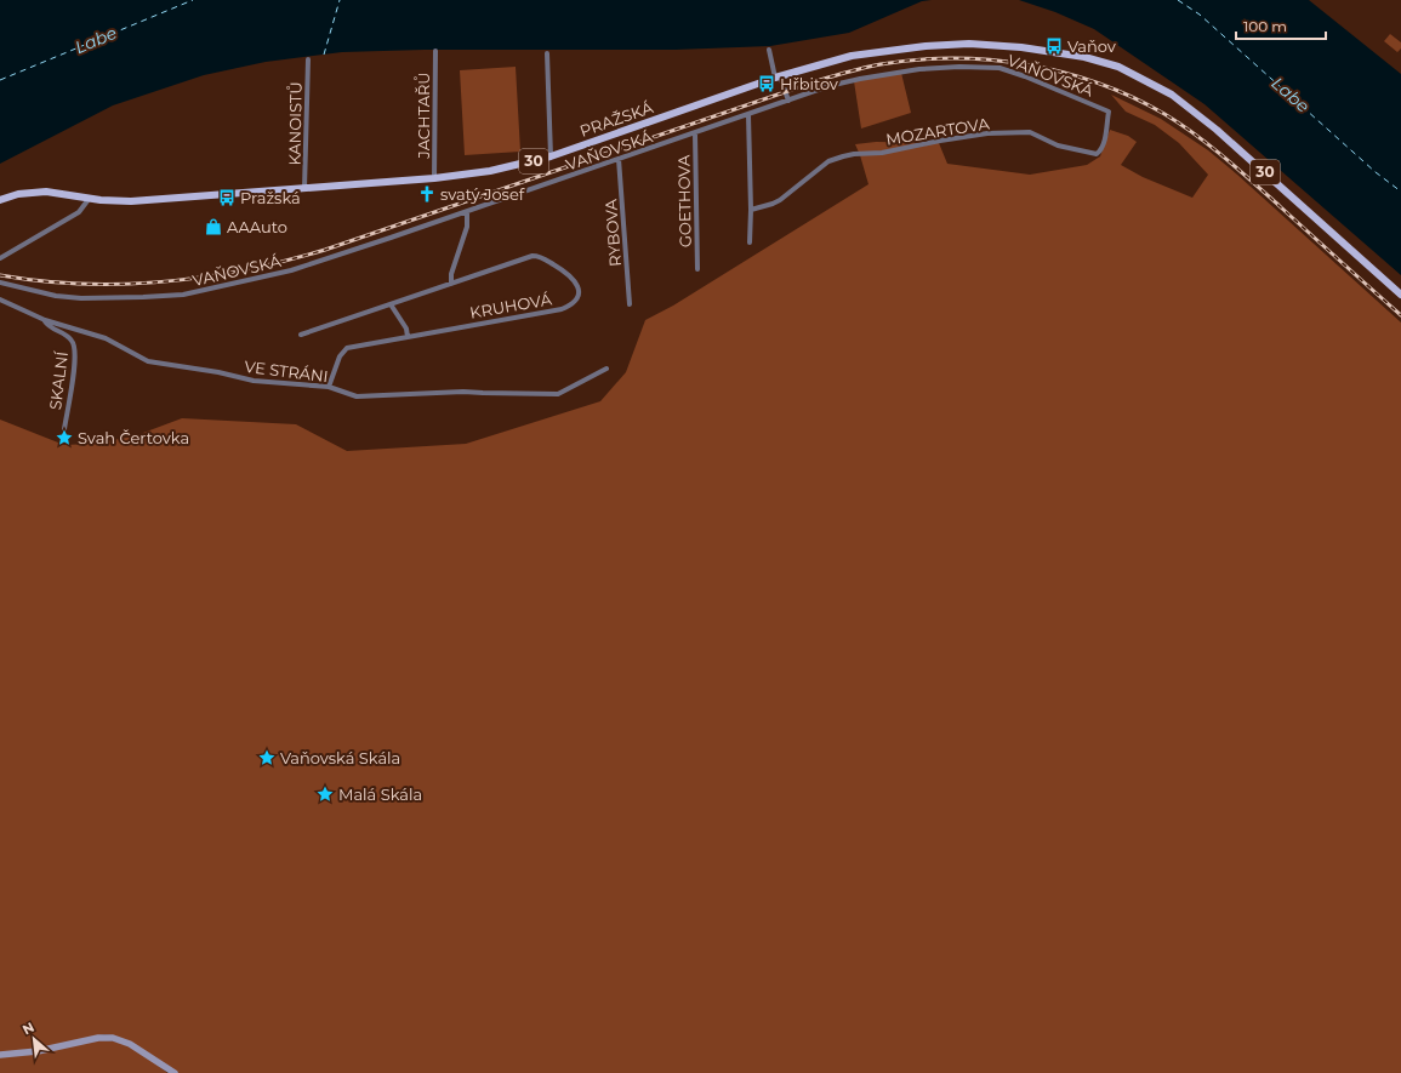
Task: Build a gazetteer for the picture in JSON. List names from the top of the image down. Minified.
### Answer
{"streets":{"main road":["PRAŽSKÁ","30"],"street":["VAŇOVSKÁ","JACHTAŘŮ","KANOISTŮ","MOZARTOVA","GOETHOVA","RYBOVA","KRUHOVÁ","VE STRÁNI","SKALNÍ"]},"crossings":[["VAŇOVSKÁ","MOZARTOVA"],["VAŇOVSKÁ","GOETHOVA"],["VAŇOVSKÁ","RYBOVA"],["JACHTAŘŮ","PRAŽSKÁ"],["PRAŽSKÁ","KANOISTŮ"],["KRUHOVÁ","VE STRÁNI"],["VE STRÁNI","SKALNÍ"]],"water":["Labe"],"places":{"bus stop":["Vaňov","Hřbitov","Pražská"],"church":["svatý Josef"],"shop":["AAAuto"],"place":["Svah Čertovka","Vaňovská Skála","Malá Skála"]},"scale_bar":"100 m","north":"top left"}
